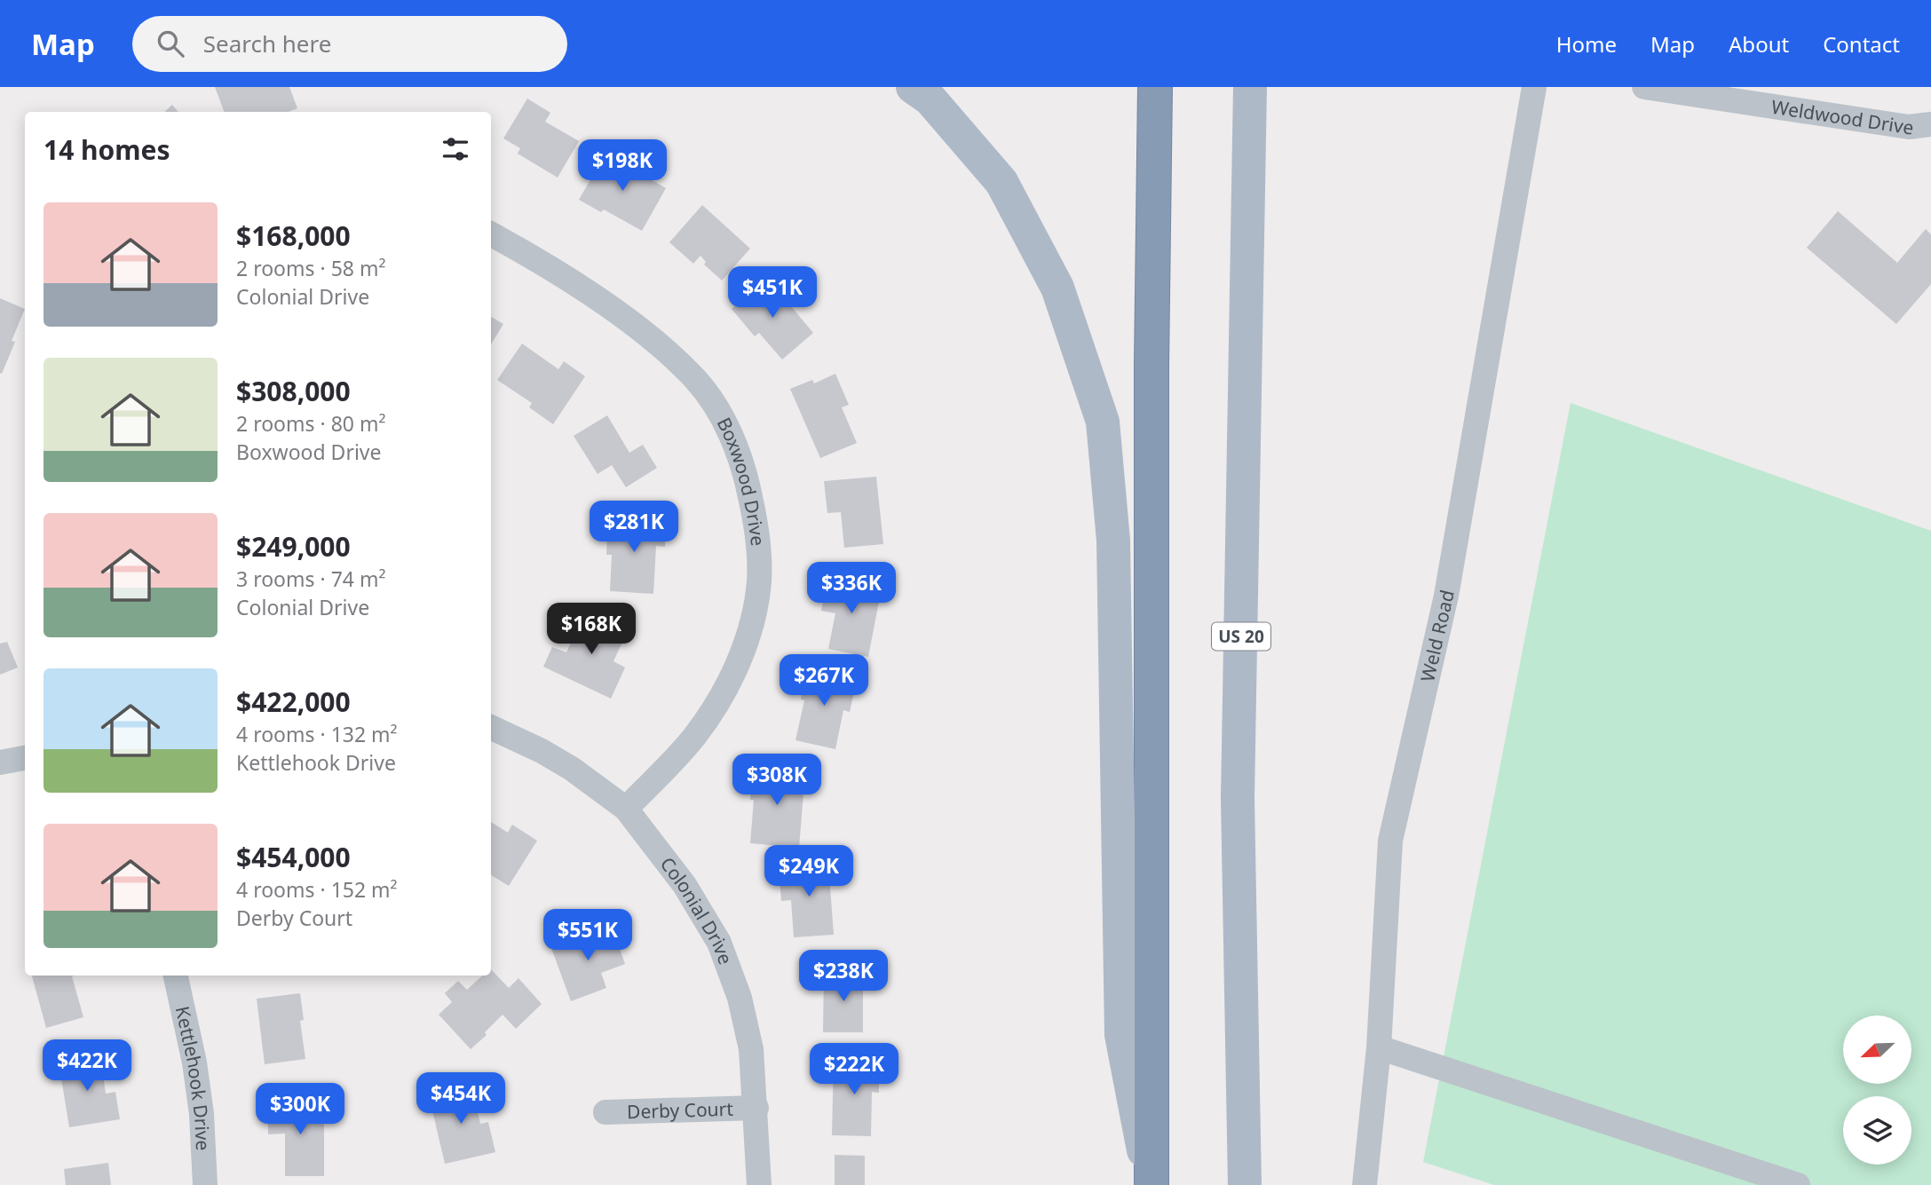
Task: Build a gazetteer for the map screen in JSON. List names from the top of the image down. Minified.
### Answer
{"streets":{"main road":["US 20"],"street":["Weldwood Drive","Boxwood Drive","Weld Road","Colonial Drive","Kettlehook Drive","Derby Court"]},"crossings":[["Boxwood Drive","Colonial Drive"],["Colonial Drive","Derby Court"]],"north":"bottom left","page":{"header":"Map","search":"Search here","nav":["Home","Map","About","Contact"],"heading":"14 homes","price":["$198K","$451K","$281K","$336K","$168K","$267K","$308K","$249K","$551K","$238K","$422K","$222K","$454K","$300K"],"list":[{"name":"$168,000","note":"2 rooms · 58 m² · Colonial Drive"},{"name":"$308,000","note":"2 rooms · 80 m² · Boxwood Drive"},{"name":"$249,000","note":"3 rooms · 74 m² · Colonial Drive"},{"name":"$422,000","note":"4 rooms · 132 m² · Kettlehook Drive"},{"name":"$454,000","note":"4 rooms · 152 m² · Derby Court"}]}}
